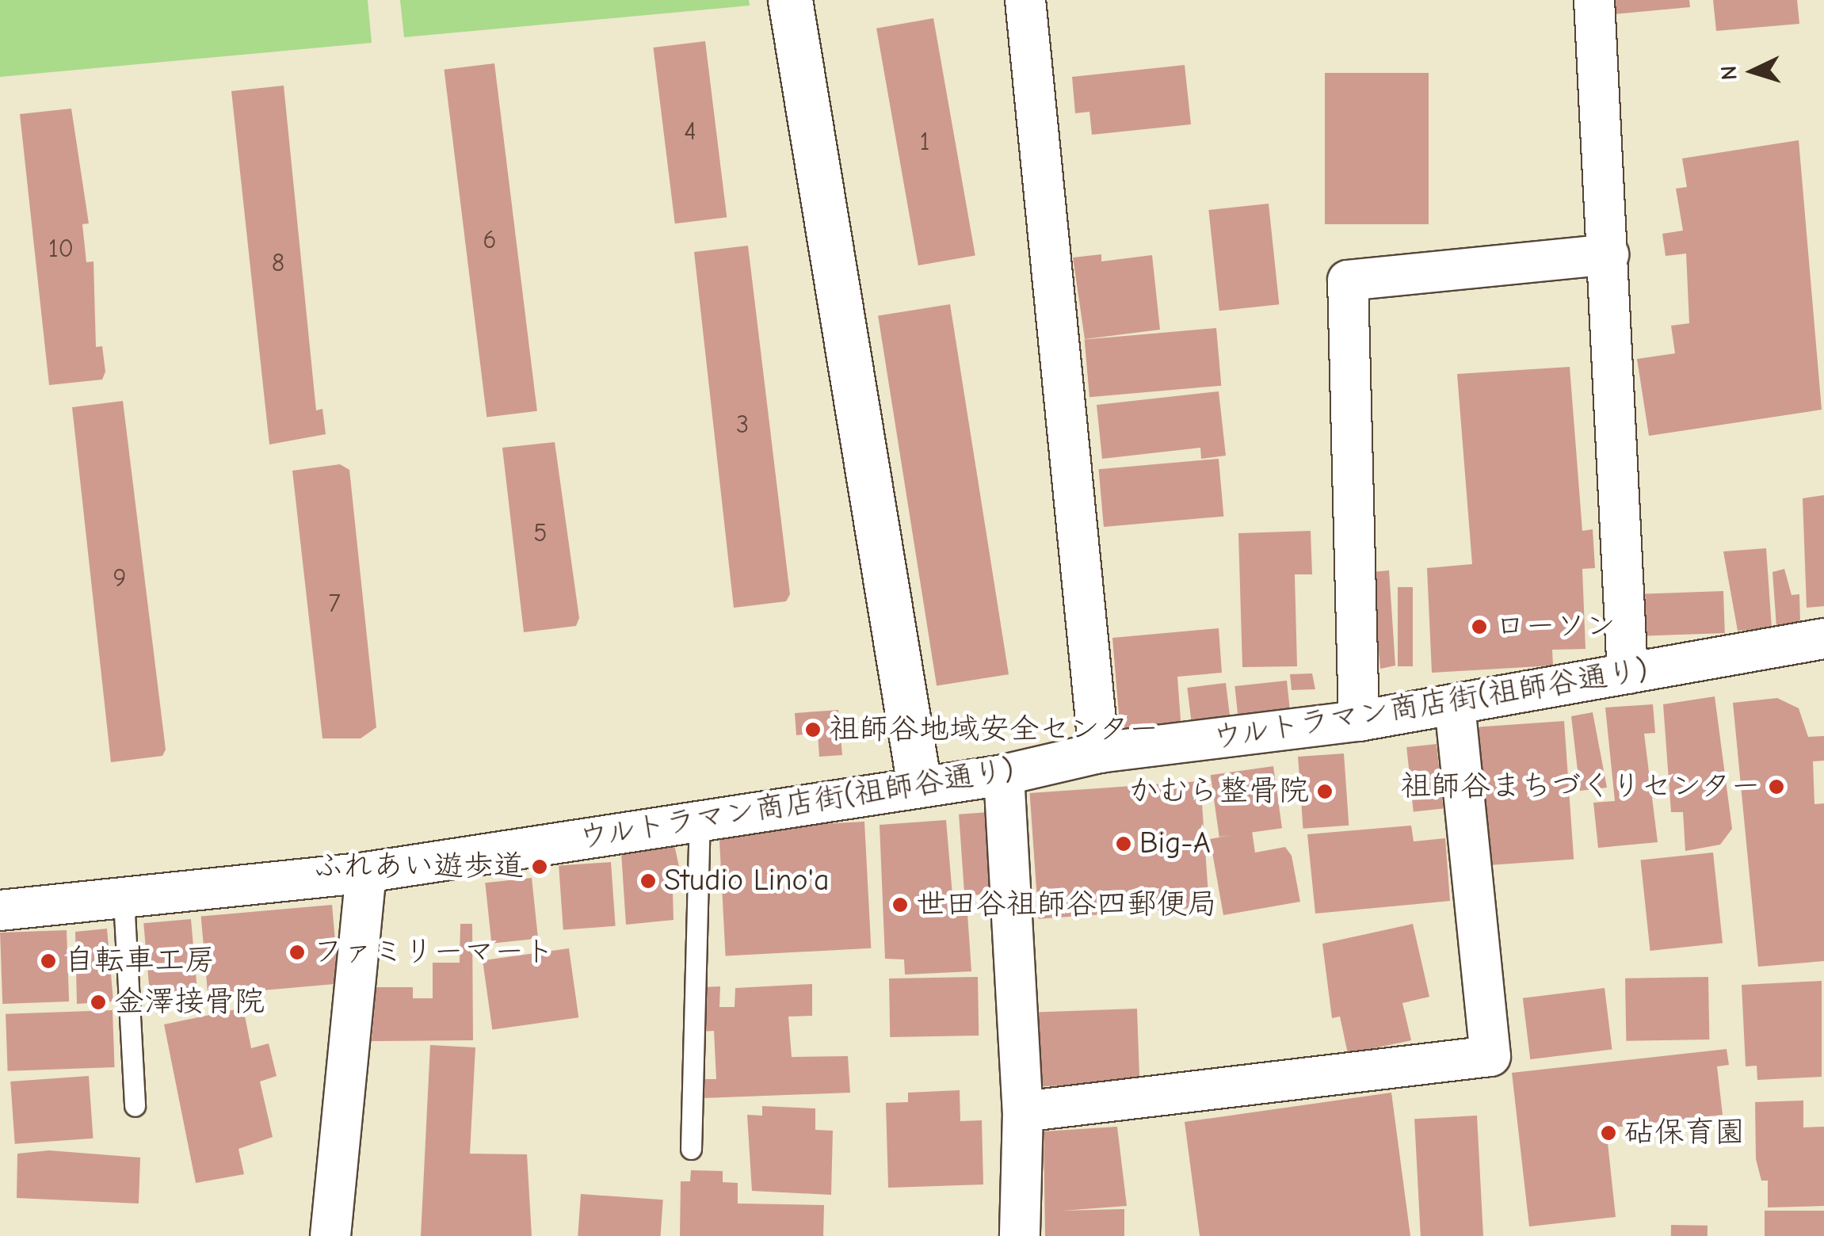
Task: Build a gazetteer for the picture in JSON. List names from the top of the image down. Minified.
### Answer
{"streets":{"street":["ウルトラマン商店街(祖師谷通り)"]},"places":["ローソン","祖師谷地域安全センター","祖師谷まちづくりセンター","かむら整骨院","Big-A","ふれあい遊歩道","Studio Lino'a","世田谷祖師谷四郵便局","ファミリーマート","自転車工房","金澤接骨院","砧保育園"],"house_numbers":["4","1","6","10","8","3","5","9","7"],"north":"left"}
